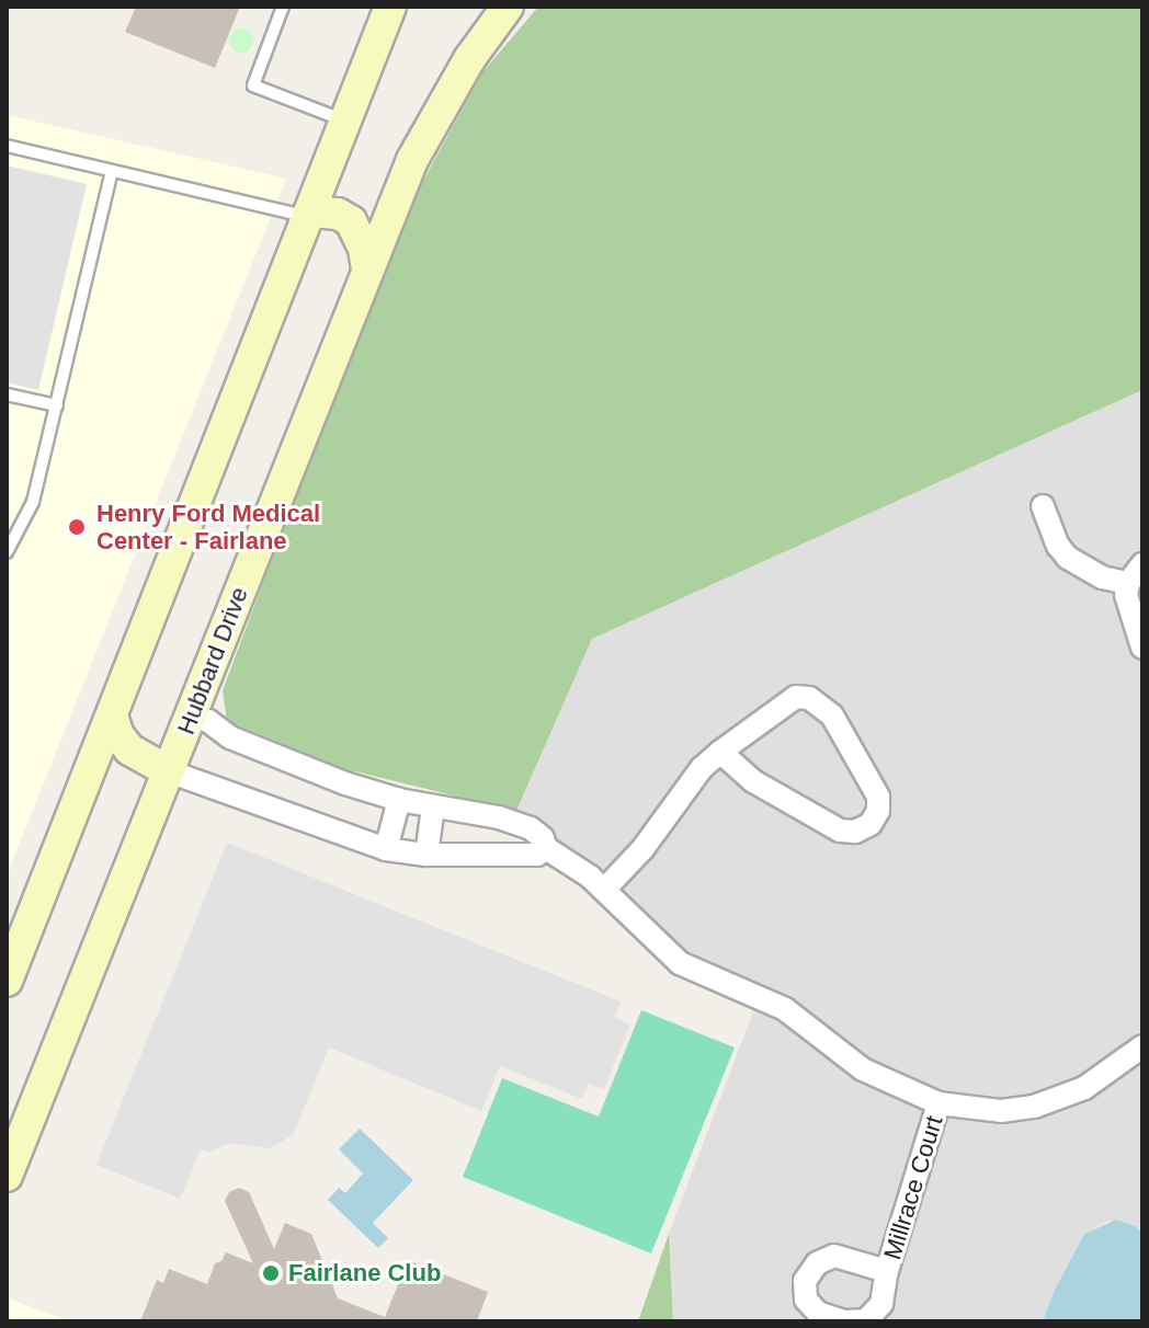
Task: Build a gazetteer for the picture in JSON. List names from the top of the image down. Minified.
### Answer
{"streets":{"street":["Hubbard Drive","Millrace Court"]},"places":["Henry Ford Medical Center - Fairlane","Fairlane Club"]}
